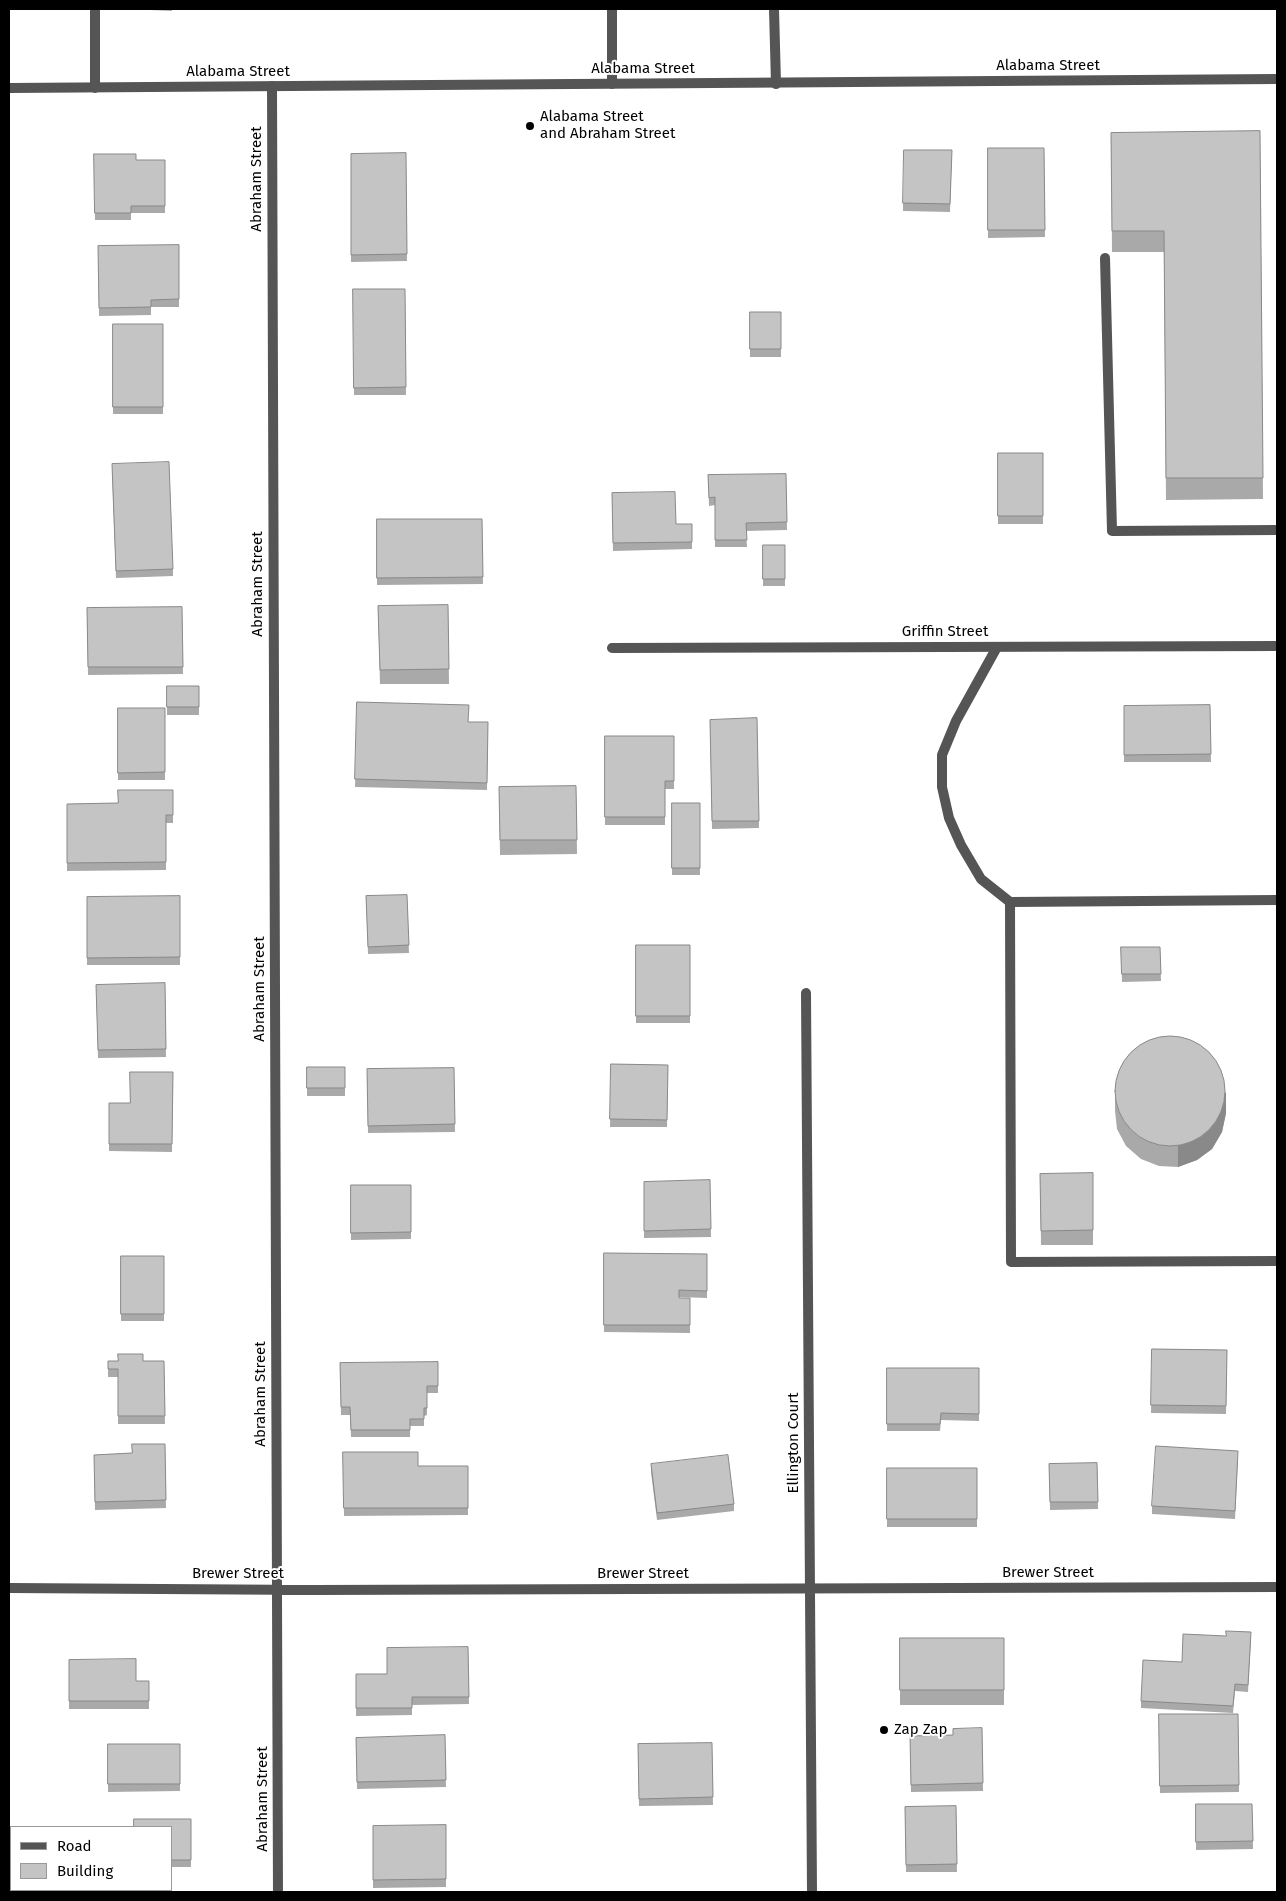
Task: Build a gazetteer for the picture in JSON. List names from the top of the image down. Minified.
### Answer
{"streets":{"street":["Alabama Street","Abraham Street","Griffin Street","Ellington Court","Brewer Street"]},"crossings":[["Alabama Street","Abraham Street"],["Abraham Street","Brewer Street"],["Ellington Court","Brewer Street"]],"places":["Alabama Street and Abraham Street","Zap Zap"],"legend":["Road","Building"]}
